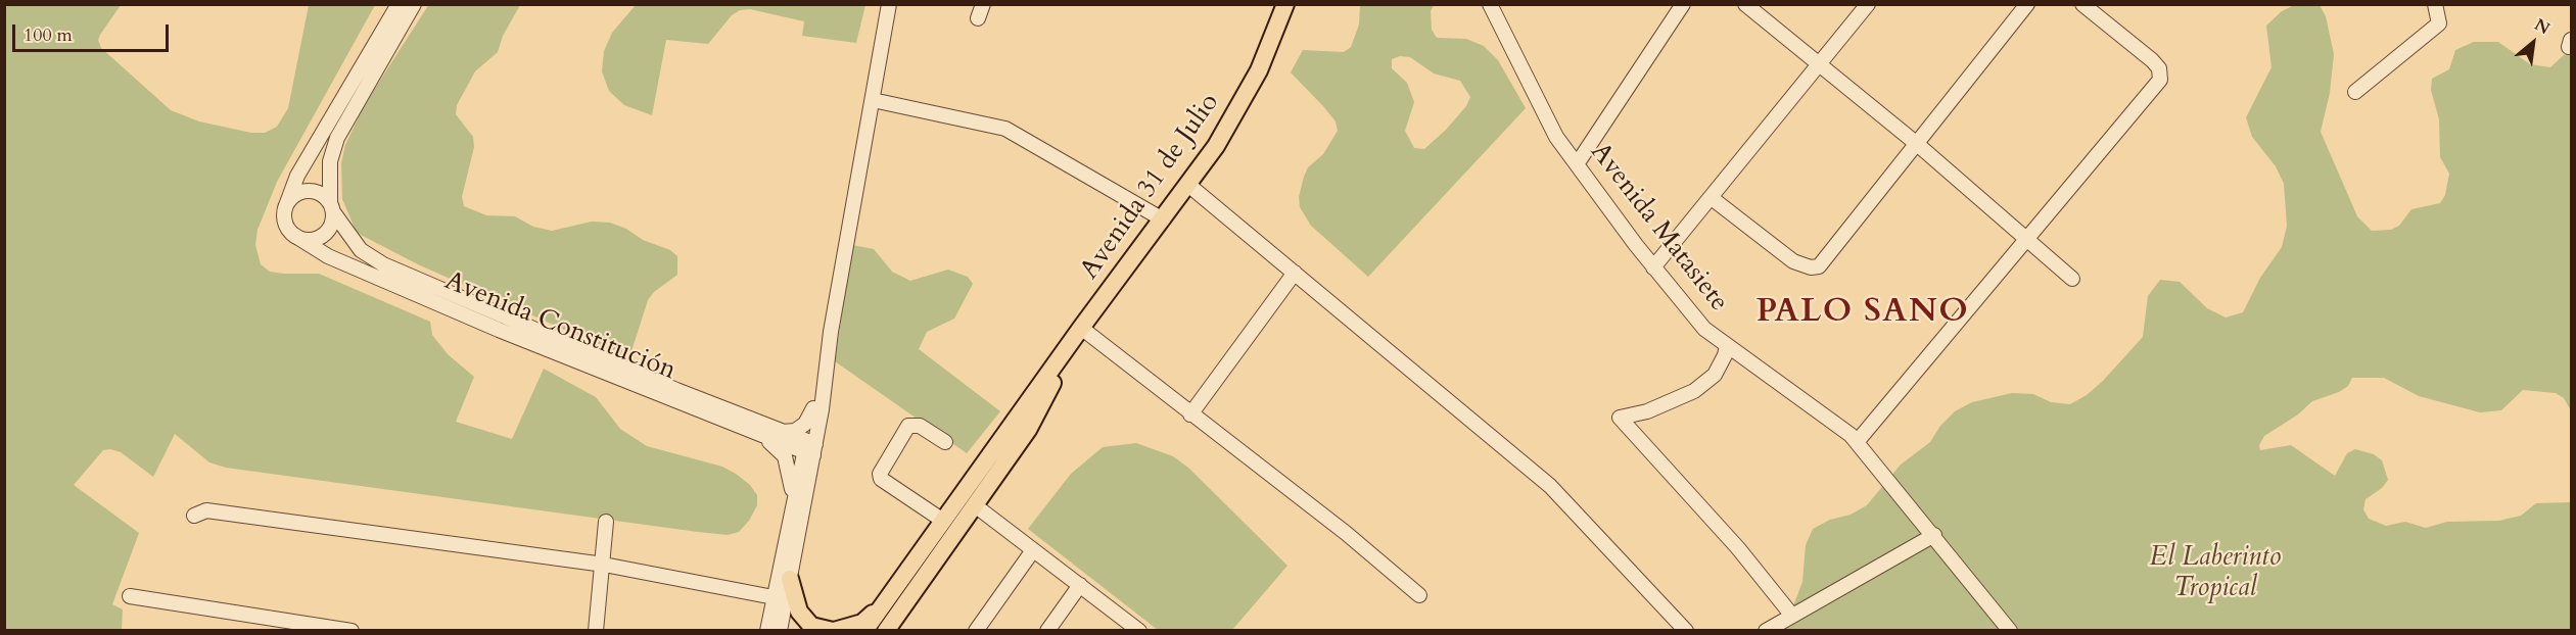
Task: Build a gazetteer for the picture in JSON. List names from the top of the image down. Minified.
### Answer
{"streets":{"main road":["Avenida 31 de Julio"],"street":["Avenida Matasiete","Avenida Constitución"]},"districts":["PALO SANO"],"parks":["El Laberinto Tropical"],"scale_bar":"100 m","north":"top right"}
